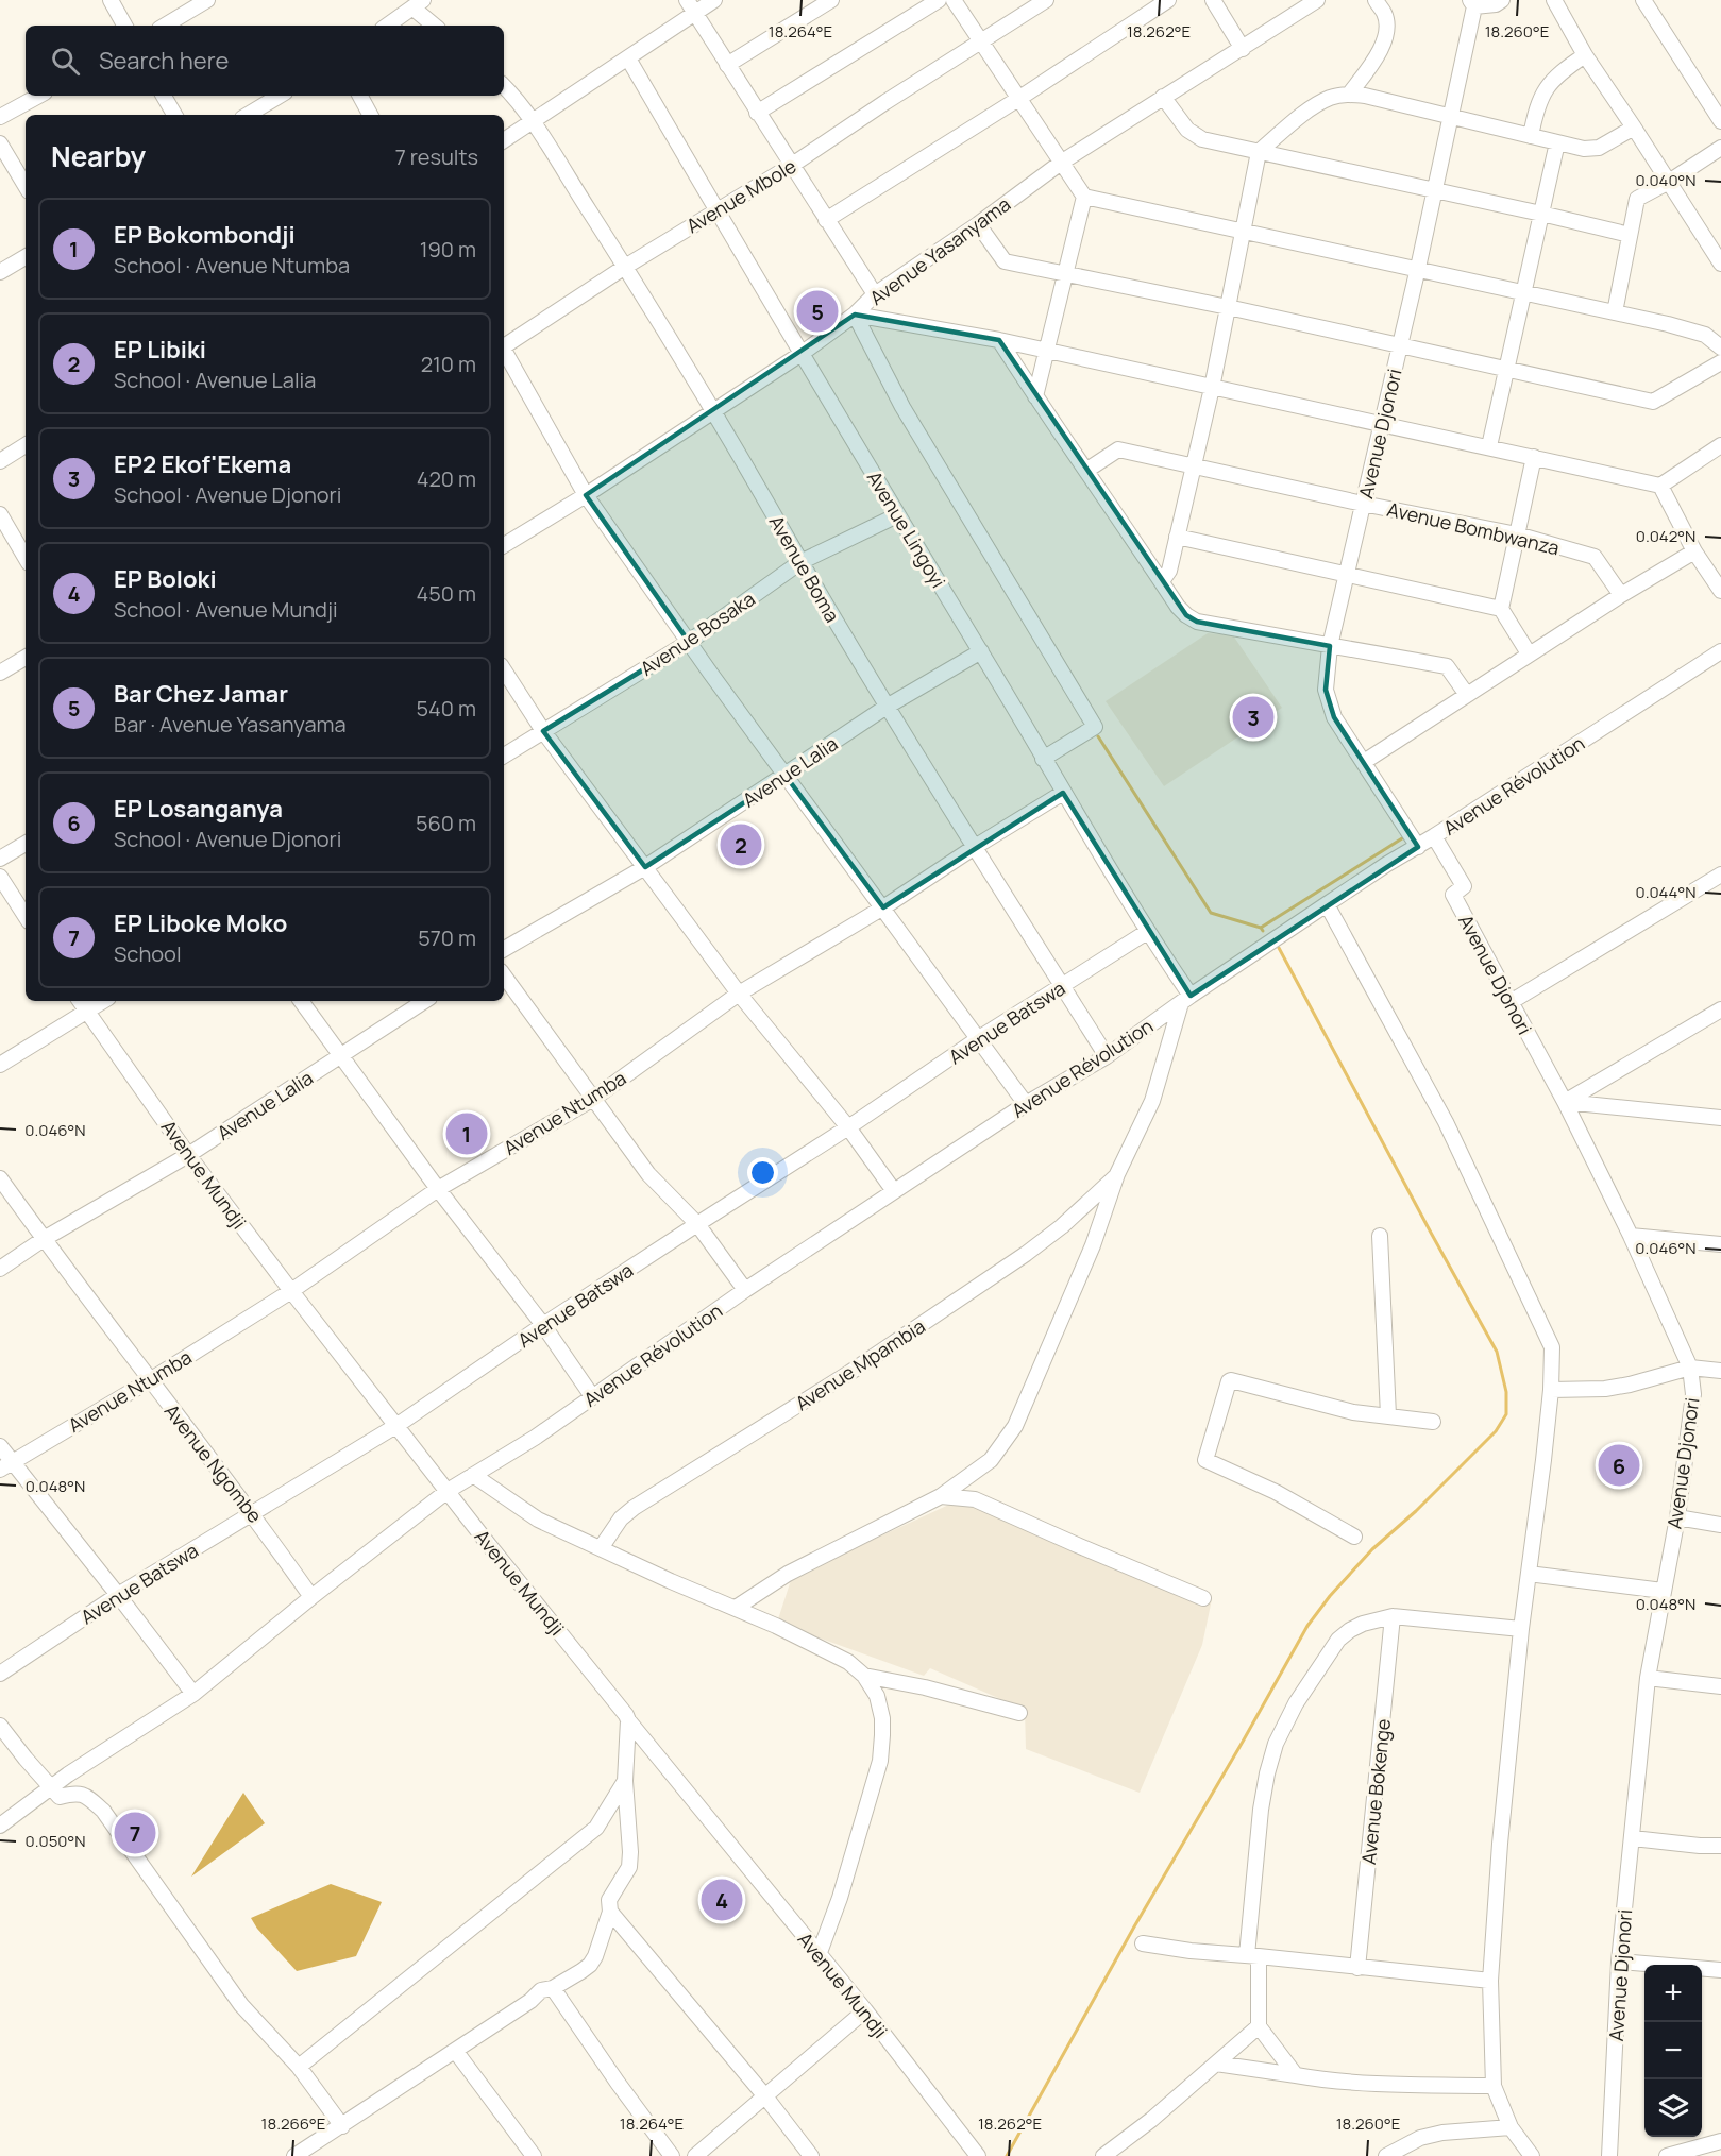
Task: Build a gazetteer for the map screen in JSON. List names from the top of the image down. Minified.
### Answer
{"streets":{"street":["Avenue Mbole","Avenue Yasanyama","Avenue Djonori","Avenue Bombwanza","Avenue Lingoyi","Avenue Boma","Avenue Bosaka","Avenue Lalia","Avenue Révolution","Avenue Batswa","Avenue Ntumba","Avenue Mundji","Avenue Mpambia","Avenue Ngombe","Avenue Bokenge"]},"crossings":[["Avenue Mbole","Avenue Lingoyi"],["Avenue Mbole","Avenue Boma"],["Avenue Yasanyama","Avenue Lingoyi"],["Avenue Yasanyama","Avenue Boma"],["Avenue Djonori","Avenue Bombwanza"],["Avenue Djonori","Avenue Révolution"],["Avenue Lingoyi","Avenue Bosaka"],["Avenue Lingoyi","Avenue Lalia"],["Avenue Lingoyi","Avenue Révolution"],["Avenue Lingoyi","Avenue Batswa"],["Avenue Lingoyi","Avenue Ntumba"],["Avenue Boma","Avenue Bosaka"],["Avenue Boma","Avenue Lalia"],["Avenue Boma","Avenue Révolution"],["Avenue Boma","Avenue Batswa"],["Avenue Boma","Avenue Ntumba"],["Avenue Lalia","Avenue Mundji"],["Avenue Lalia","Avenue Ngombe"],["Avenue Révolution","Avenue Mundji"],["Avenue Révolution","Avenue Ngombe"],["Avenue Batswa","Avenue Mundji"],["Avenue Batswa","Avenue Ngombe"],["Avenue Ntumba","Avenue Mundji"],["Avenue Ntumba","Avenue Ngombe"]],"page":{"search":"Search here","heading":["Nearby","7 results"],"list":[{"mark":"1","name":"EP Bokombondji","note":"School · Avenue Ntumba","value":"190 m"},{"mark":"2","name":"EP Libiki","note":"School · Avenue Lalia","value":"210 m"},{"mark":"3","name":"EP2 Ekof'Ekema","note":"School · Avenue Djonori","value":"420 m"},{"mark":"4","name":"EP Boloki","note":"School · Avenue Mundji","value":"450 m"},{"mark":"5","name":"Bar Chez Jamar","note":"Bar · Avenue Yasanyama","value":"540 m"},{"mark":"6","name":"EP Losanganya","note":"School · Avenue Djonori","value":"560 m"},{"mark":"7","name":"EP Liboke Moko","note":"School","value":"570 m"}],"pins":["5","3","2","1","6","7","4"],"map_buttons":["+","−"]},"coordinates":["18.264°E","18.262°E","18.260°E","0.040°N","0.042°N","0.044°N","0.046°N","0.048°N","0.050°N","18.266°E"]}
